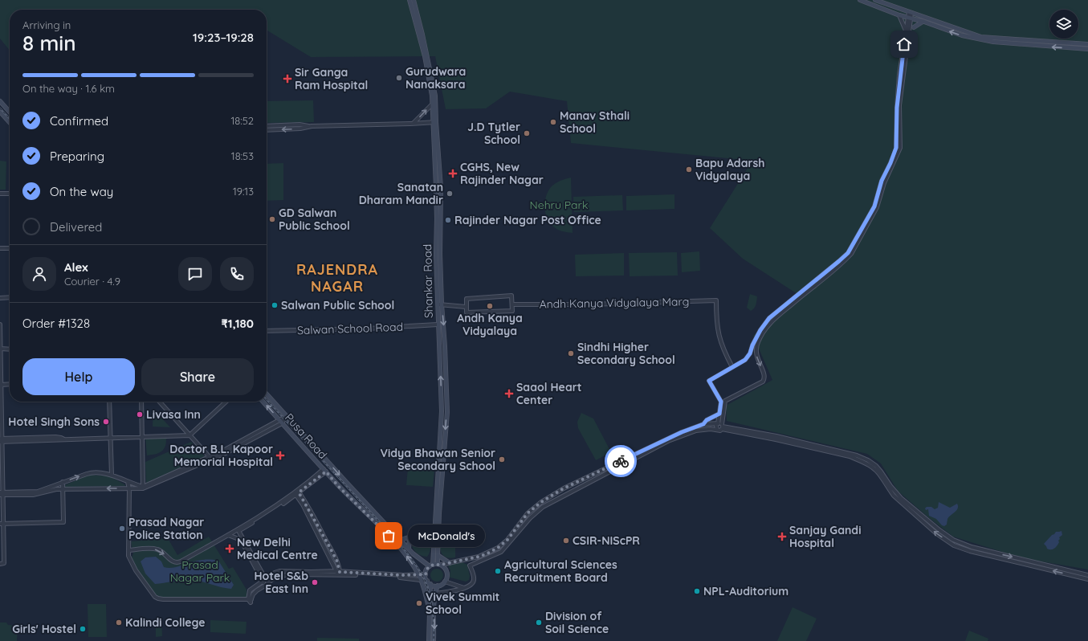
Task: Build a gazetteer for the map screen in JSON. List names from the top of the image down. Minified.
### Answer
{"streets":{"main road":["Shankar Road","Pusa Road"],"street":["Andh Kanya Vidyalaya Marg","Salwan School Road"]},"crossings":[["Shankar Road","Salwan School Road"],["Shankar Road","Pusa Road"]],"districts":["RAJENDRA NAGAR"],"parks":["Nehru Park","Prasad Nagar Park"],"places":{"other":["Gurudwara Nanaksara","Manav Sthali School","J.D Tytler School","Bapu Adarsh Vidyalaya","Sanatan Dharam Mandir","GD Salwan Public School","Rajinder Nagar Post Office","Salwan Public School","Andh Kanya Vidyalaya","Sindhi Higher Secondary School","Livasa Inn","Hotel Singh Sons","Vidya Bhawan Senior Secondary School","Prasad Nagar Police Station","McDonald's","CSIR-NIScPR","Agricultural Sciences Recruitment Board","Hotel S&b East Inn","NPL-Auditorium","Vivek Summit School","Kalindi College","Division of Soil Science","Girls' Hostel"],"health":["Sir Ganga Ram Hospital","CGHS, New Rajinder Nagar","Saaol Heart Center","Doctor B.L. Kapoor Memorial Hospital","Sanjay Gandi Hospital","New Delhi Medical Centre"]},"page":{"heading":["8 min","Arriving in","19:23–19:28"],"panel":["Alex","Courier · 4.9","Order #1328","₹1,180"],"bar":"On the way · 1.6 km","list":[["Confirmed","18:52"],["Preparing","18:53"],["On the way","19:13"],"Delivered"],"buttons":["Help","Share"],"bubble":"McDonald's"}}
